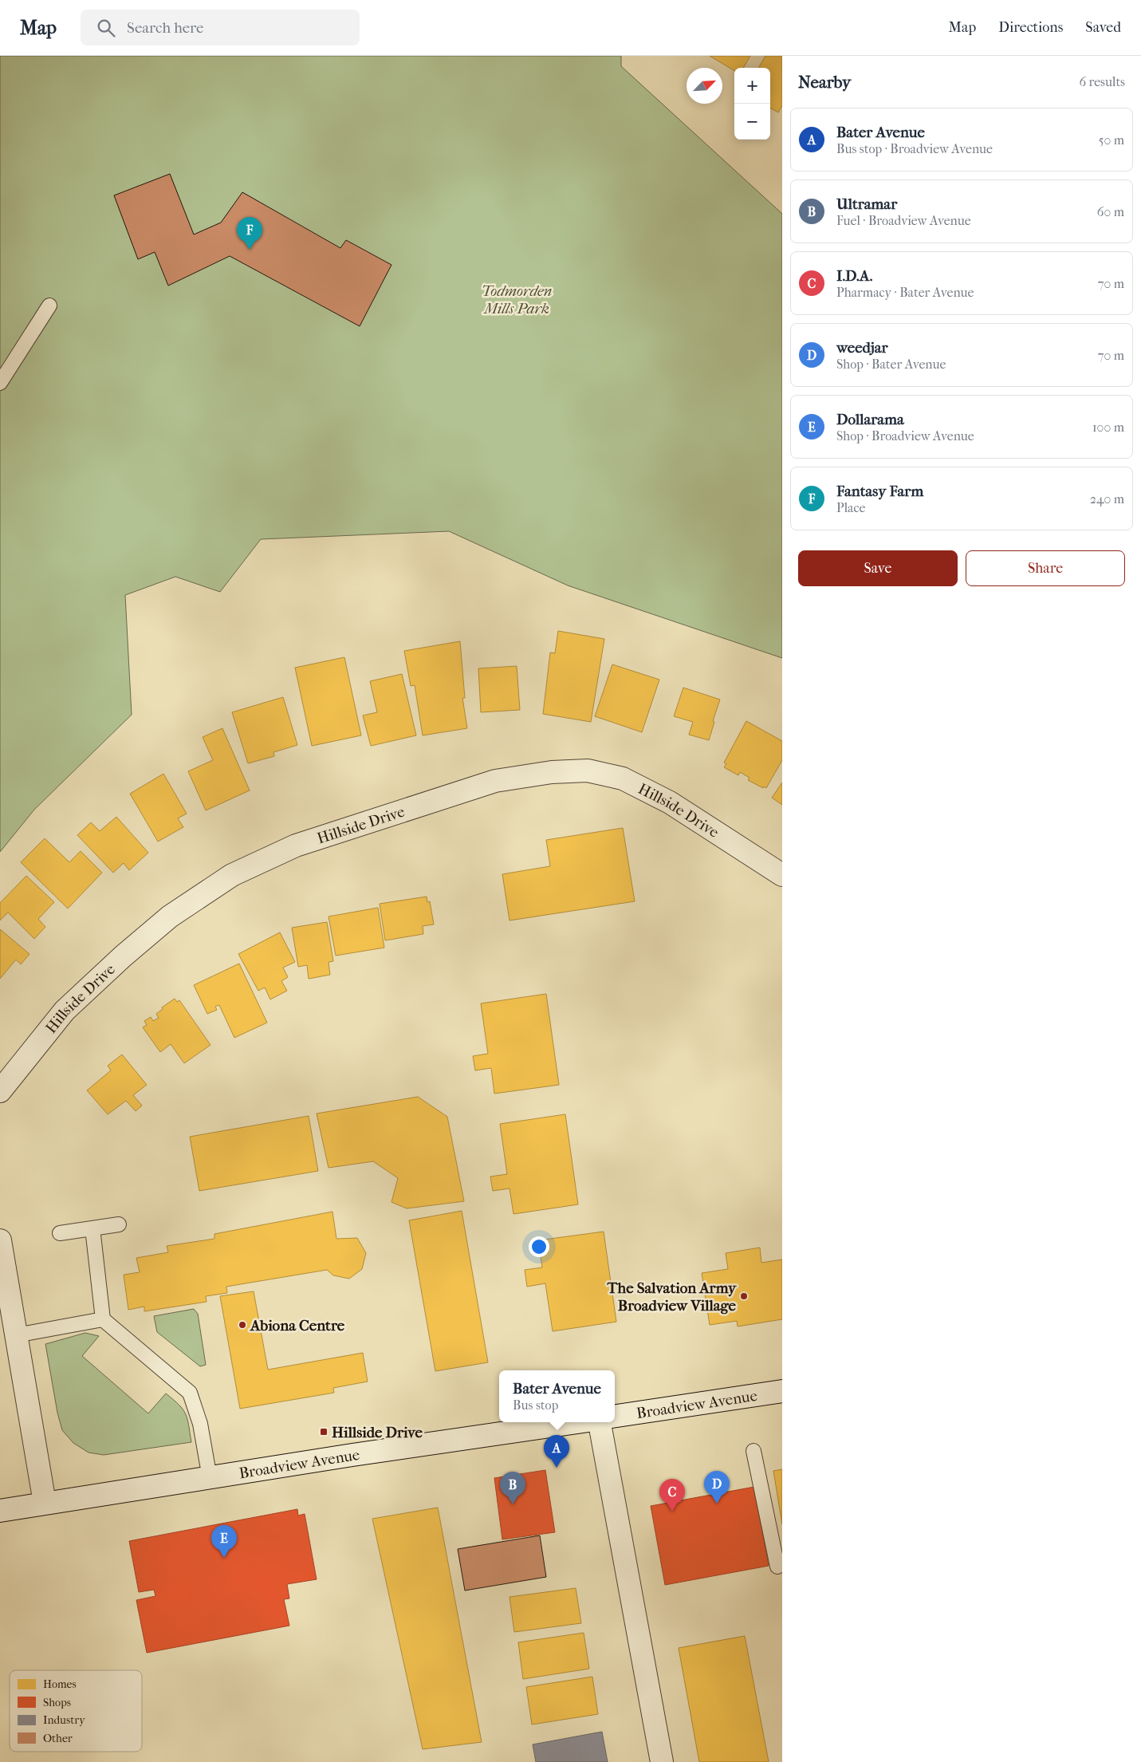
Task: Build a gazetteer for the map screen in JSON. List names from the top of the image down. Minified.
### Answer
{"streets":{"street":["Hillside Drive","Broadview Avenue"]},"parks":["Todmorden Mills Park"],"places":{"other":["The Salvation Army Broadview Village","Abiona Centre"],"transit":["Hillside Drive"]},"legend":["Homes","Shops","Industry","Other"],"north":"top right","page":{"header":"Map","search":"Search here","nav":["Map","Directions","Saved"],"heading":["Nearby","6 results"],"map_buttons":["+","−"],"list":[{"mark":"A","name":"Bater Avenue","note":"Bus stop · Broadview Avenue","value":"50 m"},{"mark":"B","name":"Ultramar","note":"Fuel · Broadview Avenue","value":"60 m"},{"mark":"C","name":"I.D.A.","note":"Pharmacy · Bater Avenue","value":"70 m"},{"mark":"D","name":"weedjar","note":"Shop · Bater Avenue","value":"70 m"},{"mark":"E","name":"Dollarama","note":"Shop · Broadview Avenue","value":"100 m"},{"mark":"F","name":"Fantasy Farm","note":"Place","value":"240 m"}],"pins":["F","A","D","B","C","E"],"buttons":["Save","Share"],"popup":["Bater Avenue","Bus stop"]}}
